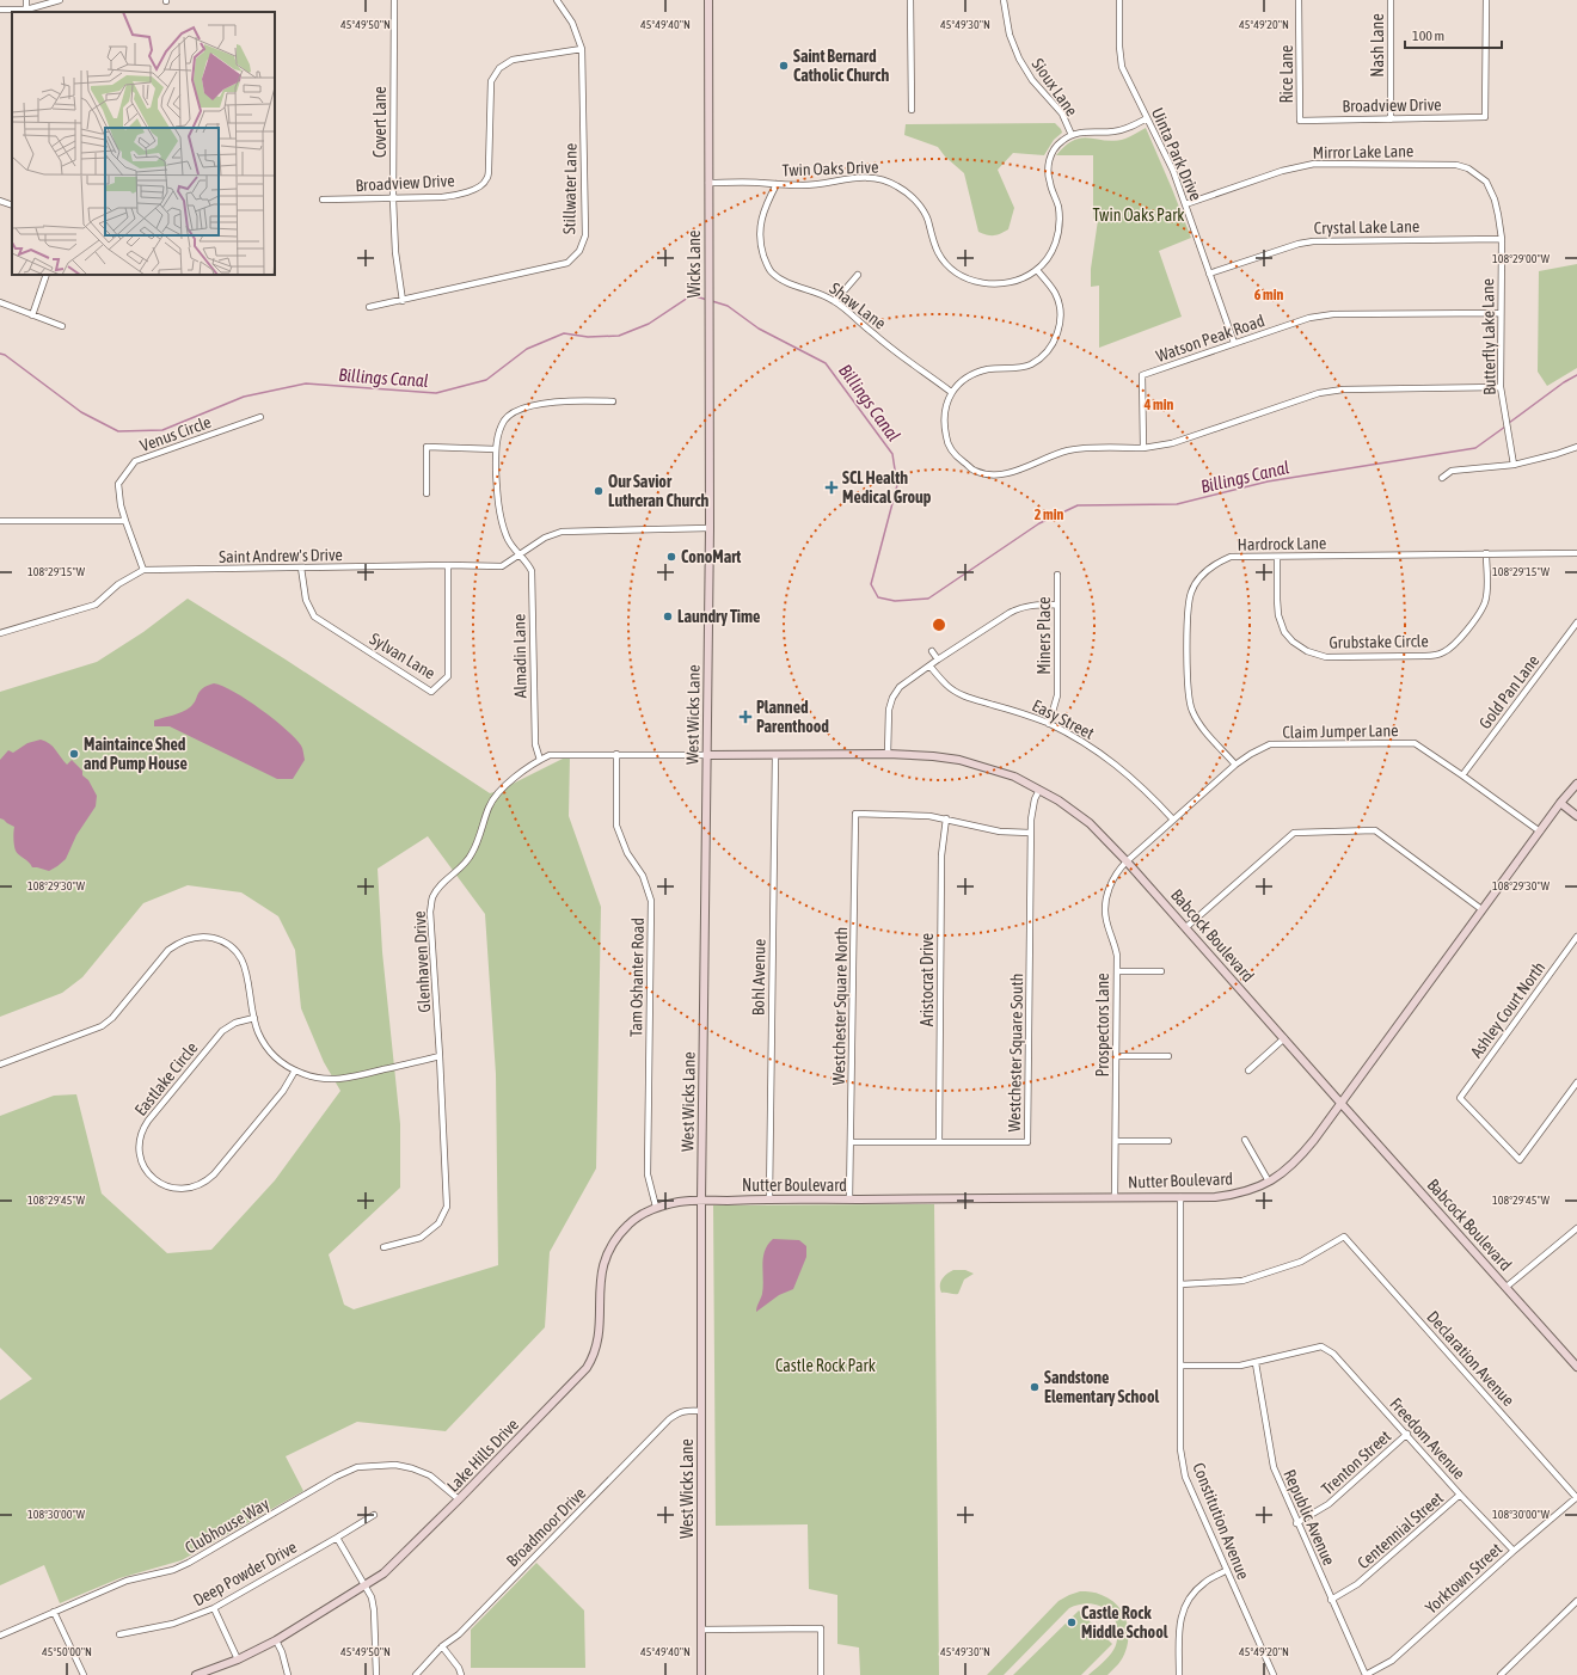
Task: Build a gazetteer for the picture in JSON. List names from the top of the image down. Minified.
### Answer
{"streets":{"street":["Nash Lane","Rice Lane","Sioux Lane","Broadview Drive","Covert Lane","Mirror Lake Lane","Uinta Park Drive","Twin Oaks Drive","Stillwater Lane","Crystal Lake Lane","Wicks Lane","Shaw Lane","Butterfly Lake Lane","Watson Peak Road","Venus Circle","Hardrock Lane","Saint Andrew's Drive","Miners Place","Grubstake Circle","Sylvan Lane","Almadin Lane","Gold Pan Lane","West Wicks Lane","Easy Street","Claim Jumper Lane","Babcock Boulevard","Glenhaven Drive","Tam Oshanter Road","Bohl Avenue","Aristocrat Drive","Westchester Square North","Ashley Court North","Prospectors Lane","Westchester Square South","Eastlake Circle","Nutter Boulevard","Declaration Avenue","Freedom Avenue","Lake Hills Drive","Trenton Street","Republic Avenue","Constitution Avenue","Clubhouse Way","Broadmoor Drive","Centennial Street","Deep Powder Drive","Yorktown Street"]},"crossings":[["Nash Lane","Broadview Drive"],["Rice Lane","Broadview Drive"],["Sioux Lane","Twin Oaks Drive"],["Broadview Drive","Covert Lane"],["Broadview Drive","Stillwater Lane"],["Covert Lane","Stillwater Lane"],["Mirror Lake Lane","Uinta Park Drive"],["Mirror Lake Lane","Butterfly Lake Lane"],["Uinta Park Drive","Twin Oaks Drive"],["Uinta Park Drive","Crystal Lake Lane"],["Uinta Park Drive","Watson Peak Road"],["Twin Oaks Drive","Wicks Lane"],["Twin Oaks Drive","Shaw Lane"],["Crystal Lake Lane","Butterfly Lake Lane"],["Wicks Lane","Saint Andrew's Drive"],["Wicks Lane","West Wicks Lane"],["Butterfly Lake Lane","Watson Peak Road"],["Venus Circle","Saint Andrew's Drive"],["Hardrock Lane","Grubstake Circle"],["Hardrock Lane","Claim Jumper Lane"],["Saint Andrew's Drive","Sylvan Lane"],["Saint Andrew's Drive","Almadin Lane"],["Saint Andrew's Drive","West Wicks Lane"],["Miners Place","Easy Street"],["Almadin Lane","Glenhaven Drive"],["Gold Pan Lane","Claim Jumper Lane"],["West Wicks Lane","Babcock Boulevard"],["West Wicks Lane","Glenhaven Drive"],["West Wicks Lane","Nutter Boulevard"],["West Wicks Lane","Lake Hills Drive"],["West Wicks Lane","Broadmoor Drive"],["Easy Street","Claim Jumper Lane"],["Claim Jumper Lane","Babcock Boulevard"],["Claim Jumper Lane","Prospectors Lane"],["Claim Jumper Lane","Nutter Boulevard"],["Babcock Boulevard","Glenhaven Drive"],["Babcock Boulevard","Bohl Avenue"],["Babcock Boulevard","Prospectors Lane"],["Babcock Boulevard","Westchester Square South"],["Babcock Boulevard","Nutter Boulevard"],["Glenhaven Drive","Tam Oshanter Road"],["Tam Oshanter Road","Lake Hills Drive"],["Bohl Avenue","Nutter Boulevard"],["Aristocrat Drive","Westchester Square North"],["Aristocrat Drive","Westchester Square South"],["Westchester Square North","Westchester Square South"],["Westchester Square North","Nutter Boulevard"],["Prospectors Lane","Nutter Boulevard"],["Nutter Boulevard","Lake Hills Drive"],["Nutter Boulevard","Constitution Avenue"],["Declaration Avenue","Constitution Avenue"],["Declaration Avenue","Yorktown Street"],["Freedom Avenue","Trenton Street"],["Freedom Avenue","Republic Avenue"],["Freedom Avenue","Centennial Street"],["Freedom Avenue","Yorktown Street"],["Lake Hills Drive","Clubhouse Way"],["Trenton Street","Republic Avenue"],["Republic Avenue","Centennial Street"],["Republic Avenue","Yorktown Street"]],"water":["Billings Canal"],"parks":["Twin Oaks Park","Castle Rock Park"],"places":{"other":["Saint Bernard Catholic Church","Our Savior Lutheran Church","ConoMart","Laundry Time","Maintaince Shed and Pump House","Sandstone Elementary School","Castle Rock Middle School"],"health":["SCL Health Medical Group","Planned Parenthood"]},"scale_bar":"100 m","coordinates":["45°49'50\"N","45°49'40\"N","45°49'30\"N","45°49'20\"N","108°29'00\"W","108°29'15\"W","108°29'30\"W","108°29'45\"W","108°30'00\"W","45°50'00\"N"],"rings":["6 min","4 min","2 min"]}
